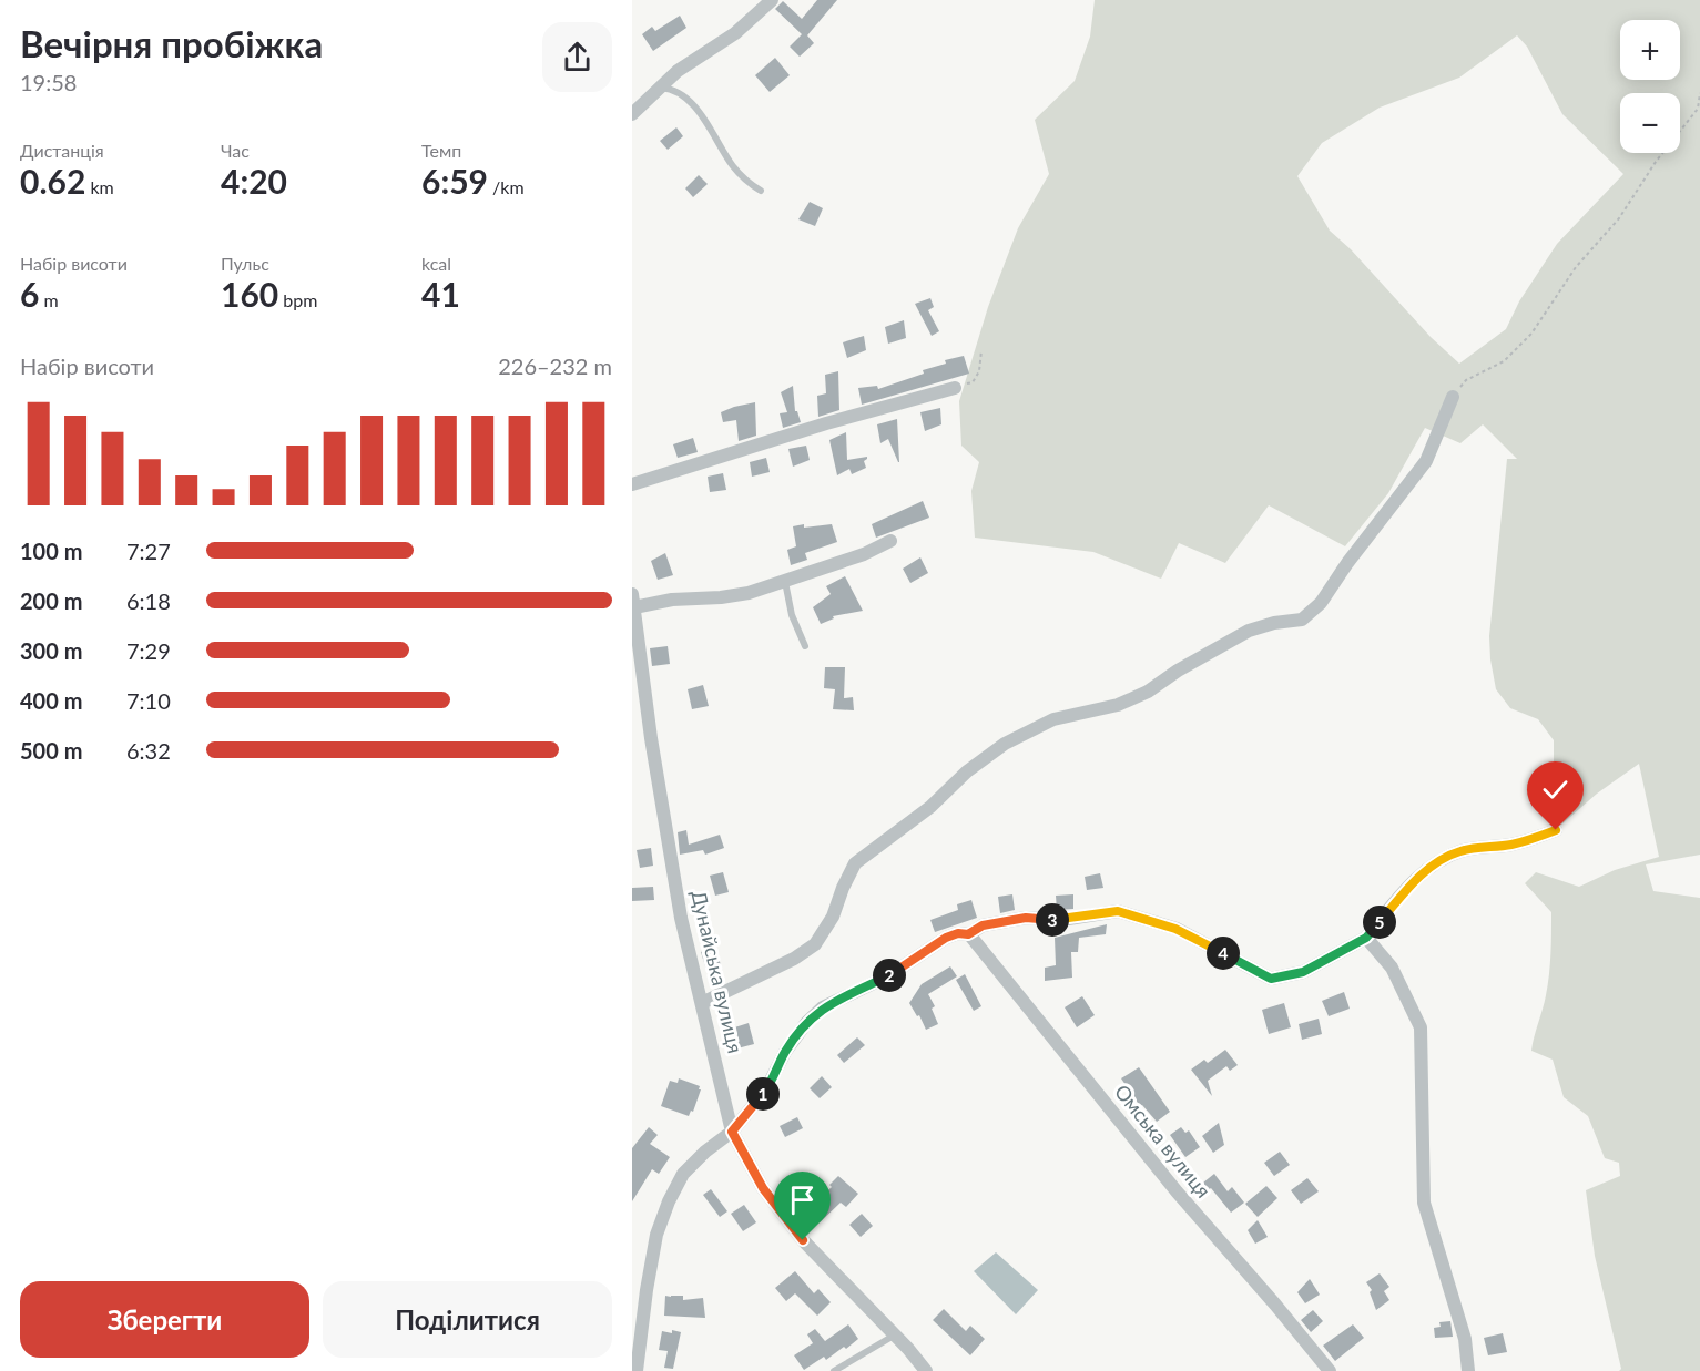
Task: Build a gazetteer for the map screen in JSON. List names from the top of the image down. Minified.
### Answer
{"streets":{"street":["Дунайська вулиця","Омська вулиця"]},"page":{"heading":["Вечірня пробіжка","19:58"],"map_buttons":["+","−"],"stats":[["Дистанція","0.62 km"],["Час","4:20"],["Темп","6:59 /km"],["Набір висоти","6 m"],["Пульс","160 bpm"],["kcal","41"]],"chart":["Набір висоти","226–232 m"],"list":[{"name":"100 m","note":"7:27"},{"name":"200 m","note":"6:18"},{"name":"300 m","note":"7:29"},{"name":"400 m","note":"7:10"},{"name":"500 m","note":"6:32"}],"pins":["3","5","4","2","1"],"buttons":["Зберегти","Поділитися"]}}
